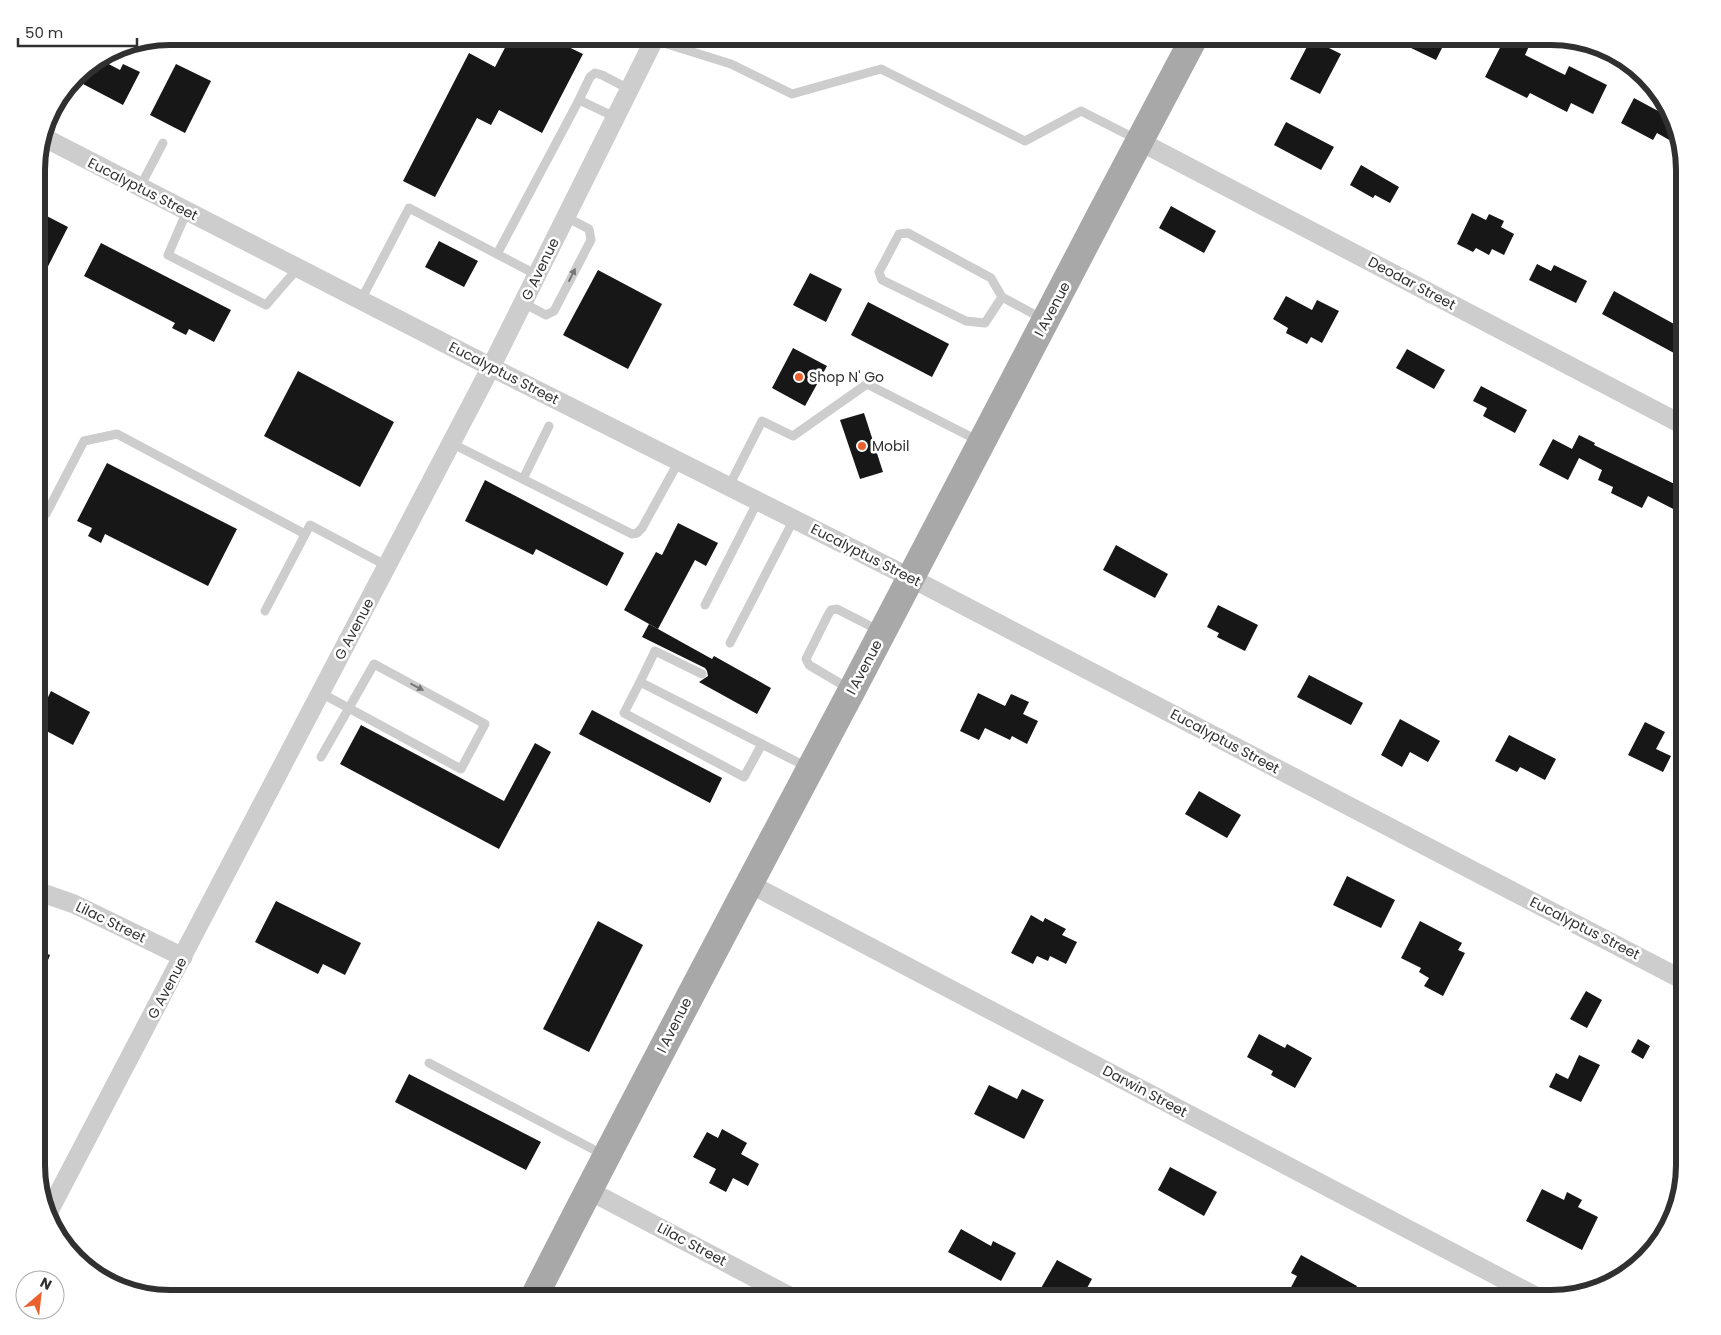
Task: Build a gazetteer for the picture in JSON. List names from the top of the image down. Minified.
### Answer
{"streets":{"main road":["I Avenue"],"street":["Eucalyptus Street","G Avenue","Deodar Street","Lilac Street","Darwin Street"]},"crossings":[["Eucalyptus Street","G Avenue"],["Eucalyptus Street","I Avenue"],["G Avenue","Lilac Street"],["Deodar Street","I Avenue"],["I Avenue","Lilac Street"],["I Avenue","Darwin Street"]],"places":["Shop N' Go","Mobil"],"scale_bar":"50 m","north":"top right"}
